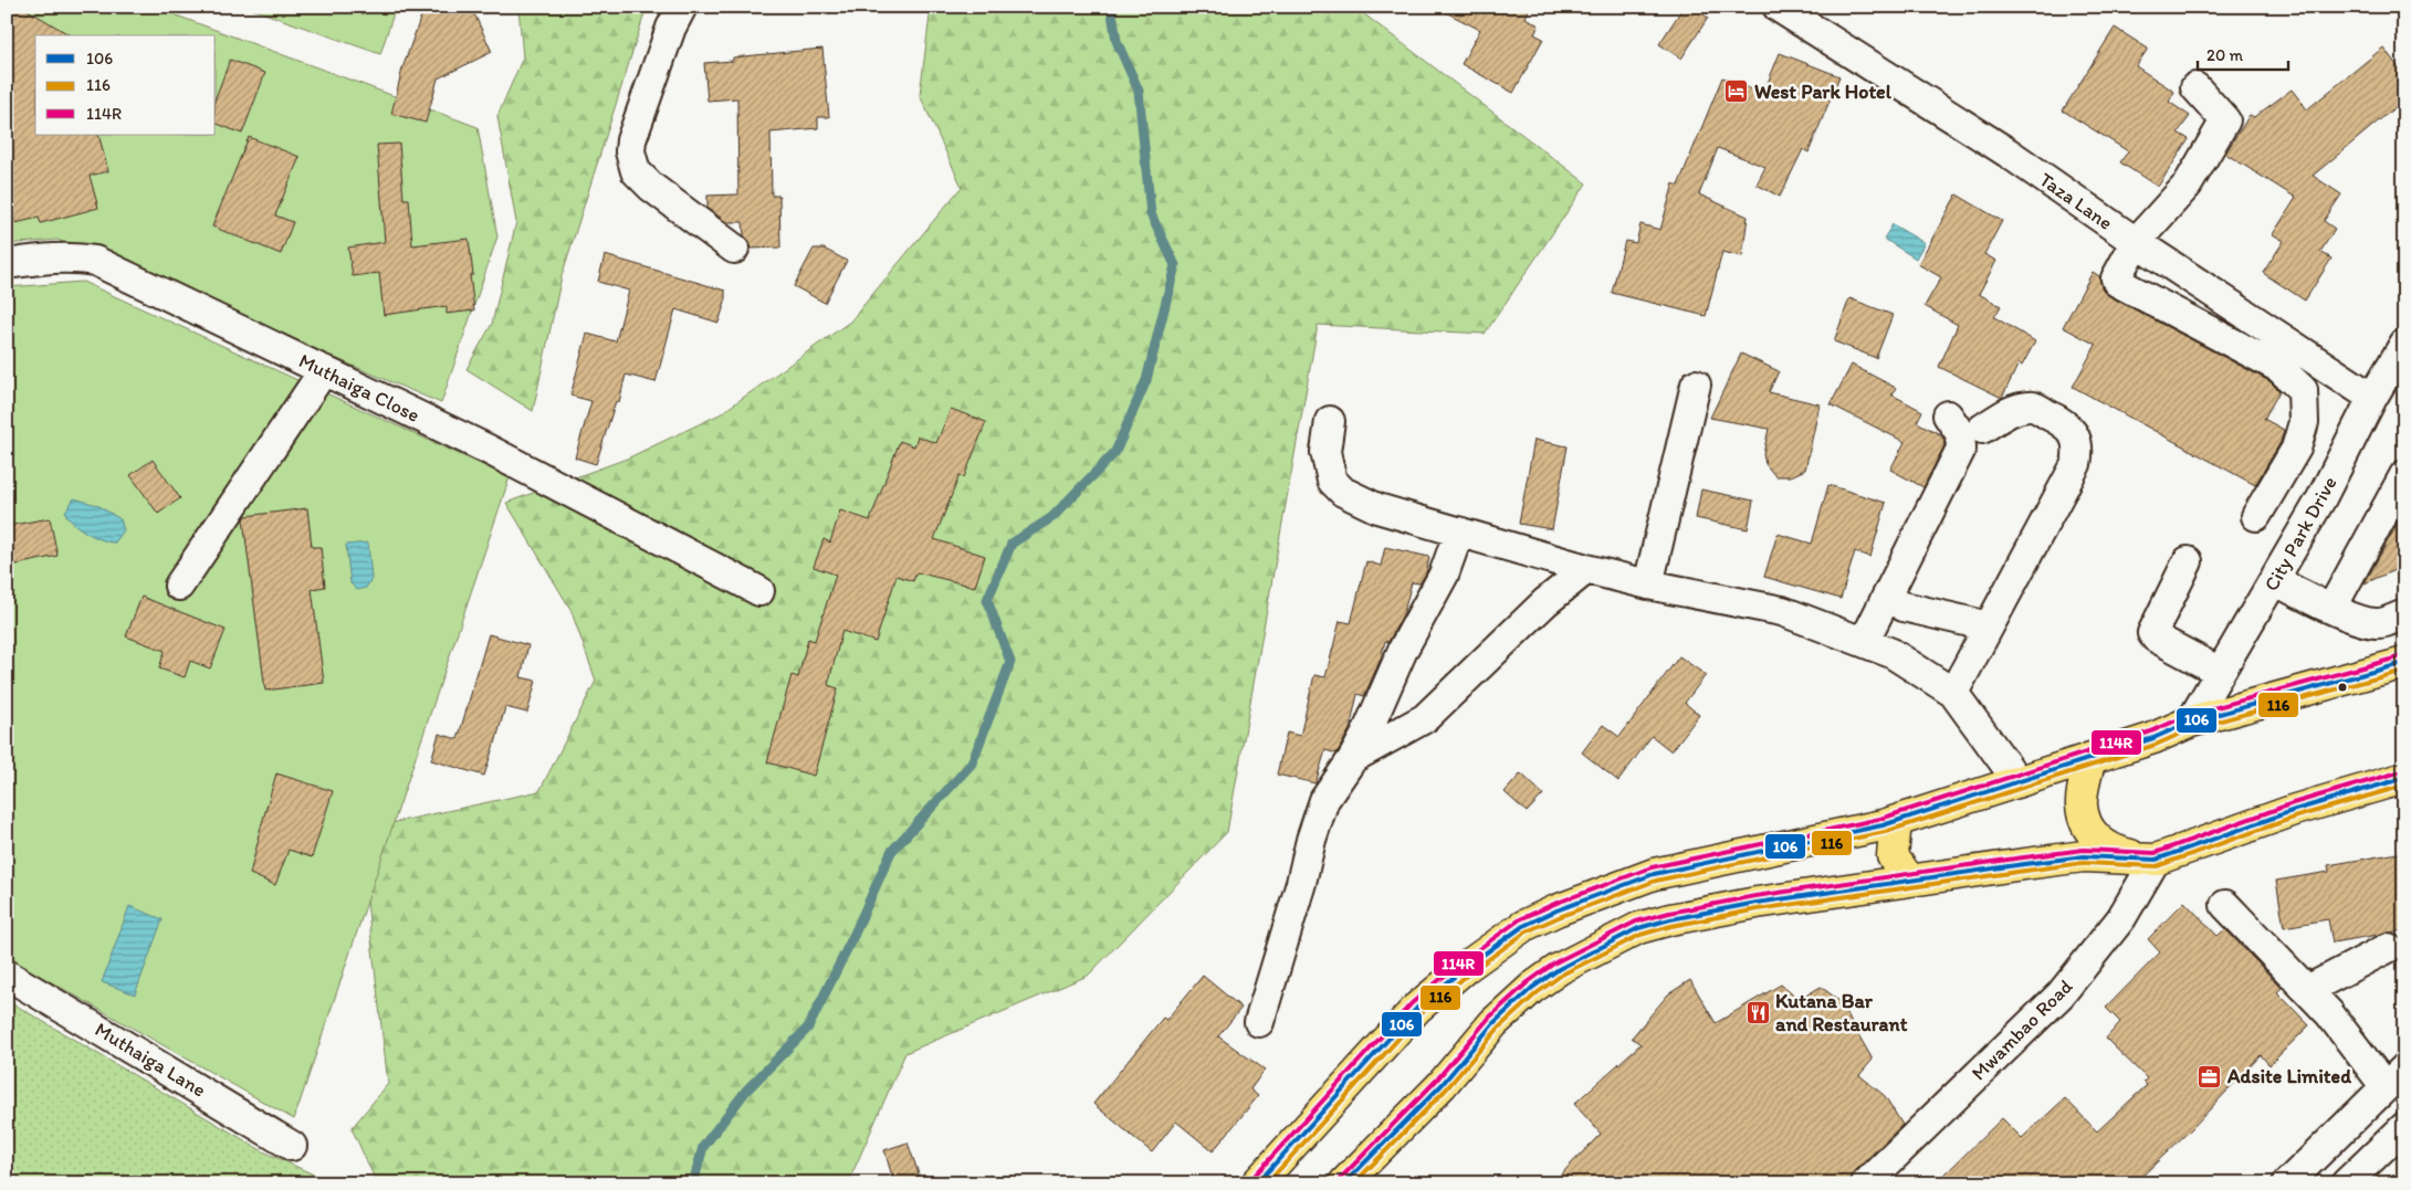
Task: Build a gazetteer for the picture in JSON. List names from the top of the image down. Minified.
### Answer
{"streets":{"street":["Taza Lane","Muthaiga Close","City Park Drive","Mwambao Road","Muthaiga Lane"]},"crossings":[["Taza Lane","City Park Drive"]],"places":{"hotel":["West Park Hotel"],"restaurant":["Kutana Bar and Restaurant"],"office":["Adsite Limited"]},"lines":["transit line 114R","transit line 106","transit line 116"],"legend":["106","116","114R"],"scale_bar":"20 m"}
